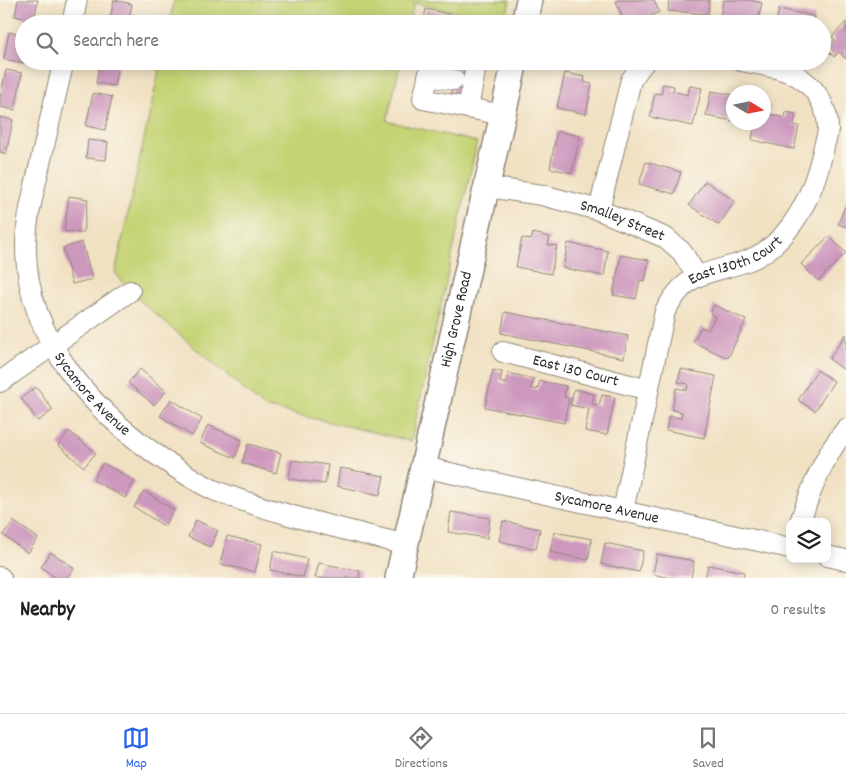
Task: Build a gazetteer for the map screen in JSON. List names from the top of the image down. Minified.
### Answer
{"streets":{"main road":["High Grove Road"],"street":["Smalley Street","East 130th Court","East 130 Court","Sycamore Avenue"]},"crossings":[["Smalley Street","East 130th Court"],["Smalley Street","High Grove Road"],["East 130th Court","East 130 Court"],["East 130th Court","Sycamore Avenue"],["High Grove Road","Sycamore Avenue"]],"north":"right","page":{"search":"Search here","heading":["Nearby","0 results"],"nav":["Map","Directions","Saved"]}}
